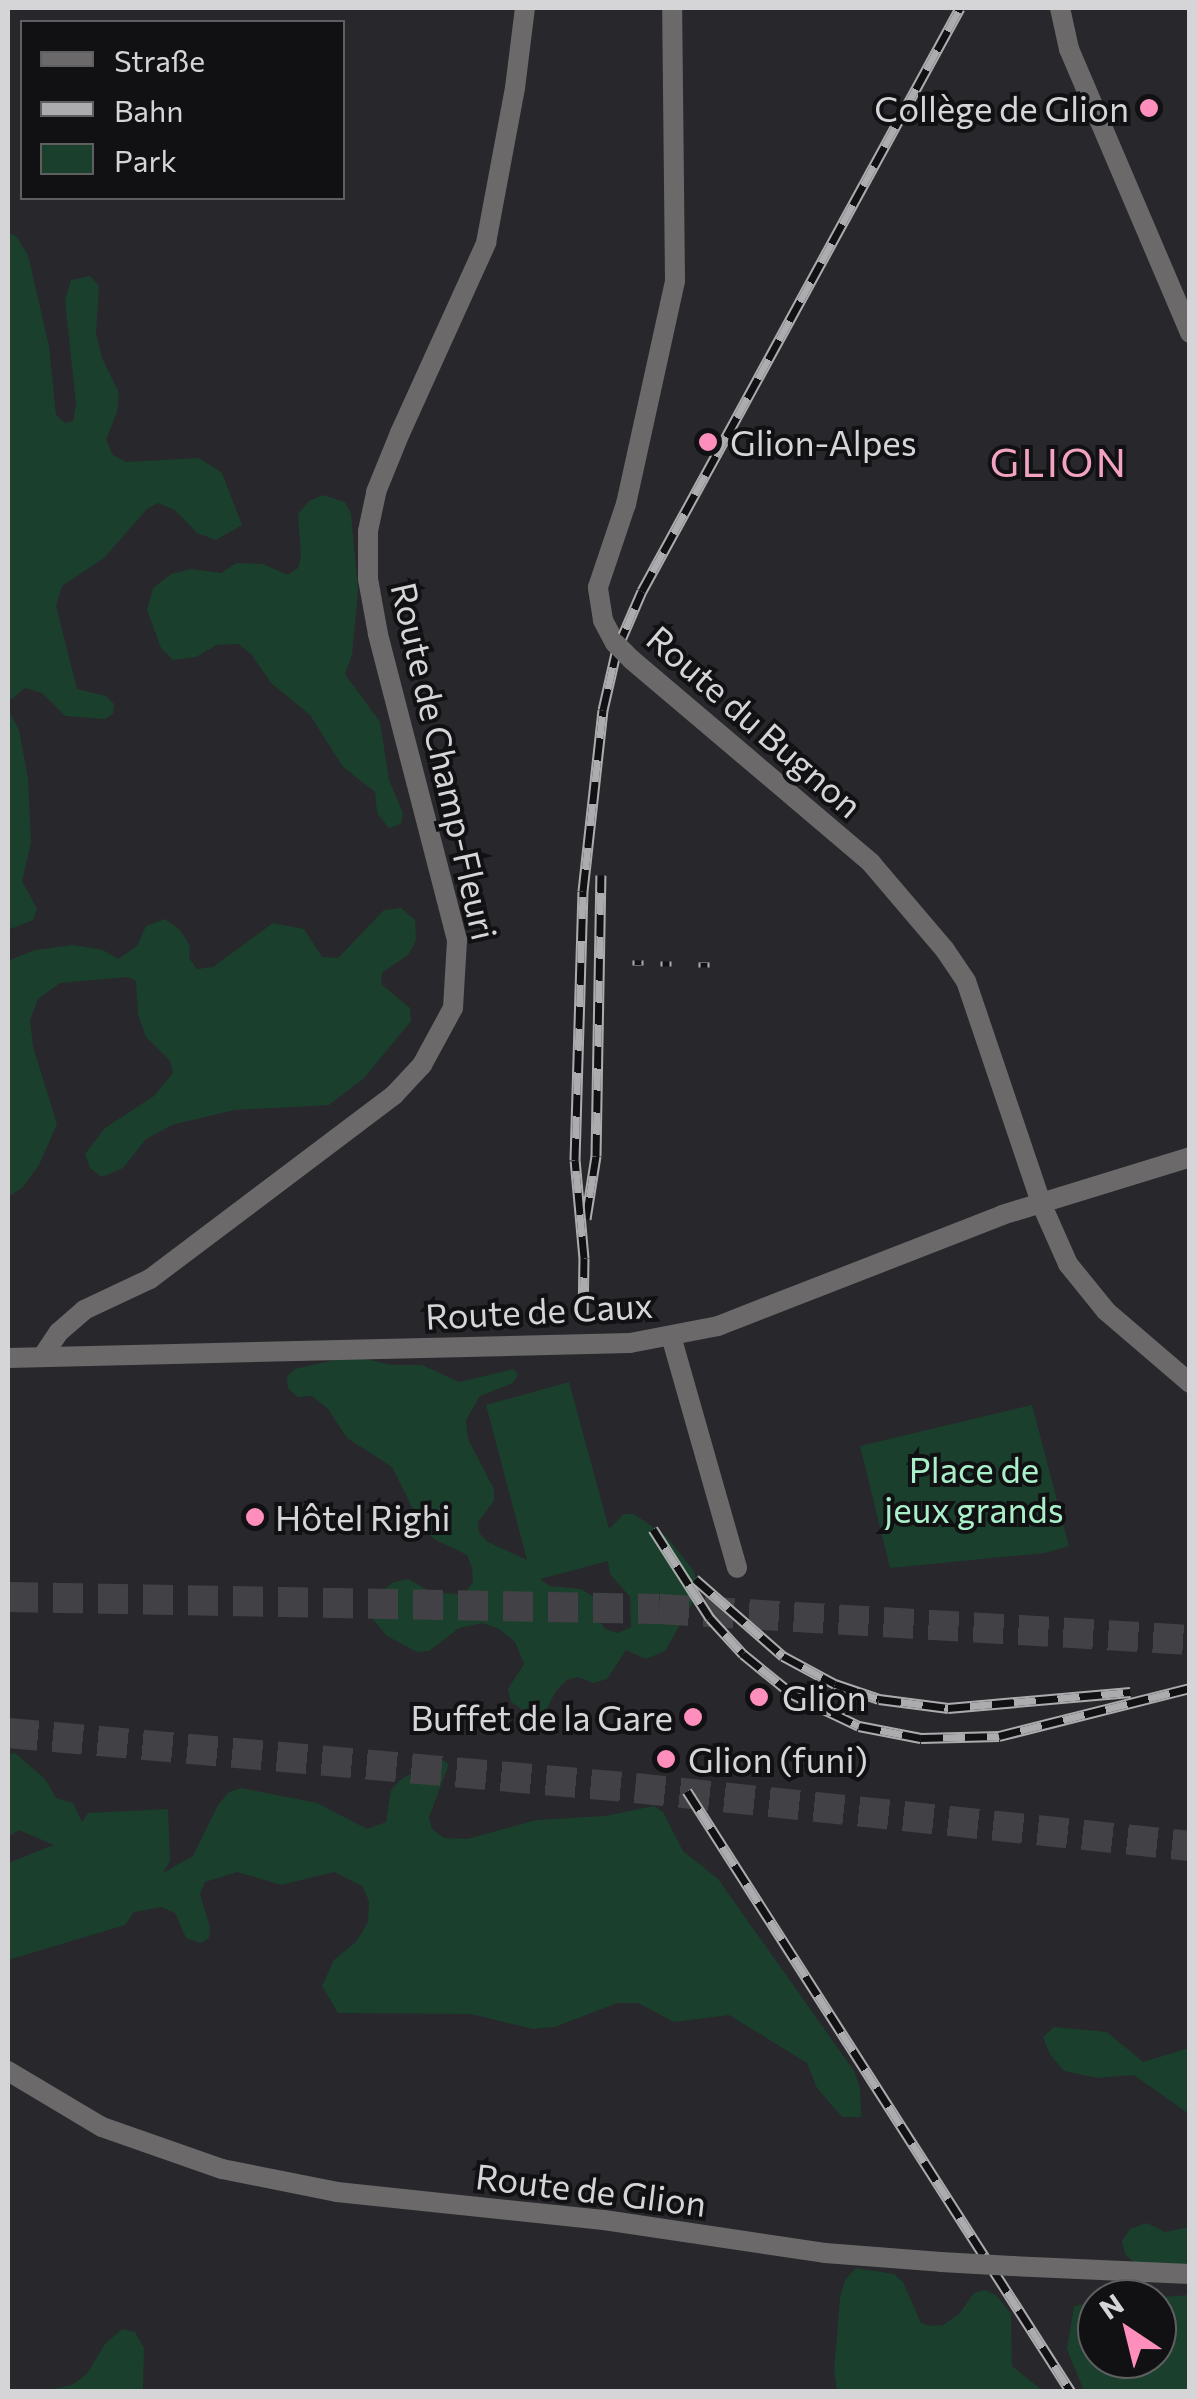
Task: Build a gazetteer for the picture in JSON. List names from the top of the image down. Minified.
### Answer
{"streets":{"street":["Route du Bugnon","Route de Champ-Fleuri","Route de Caux","Route de Glion"]},"crossings":[["Route du Bugnon","Route de Caux"],["Route de Champ-Fleuri","Route de Caux"]],"districts":["GLION"],"parks":["Place de jeux grands"],"places":["Collège de Glion","Glion-Alpes","Hôtel Righi","Glion","Buffet de la Gare","Glion (funi)"],"legend":["Straße","Bahn","Park"],"north":"top left"}
